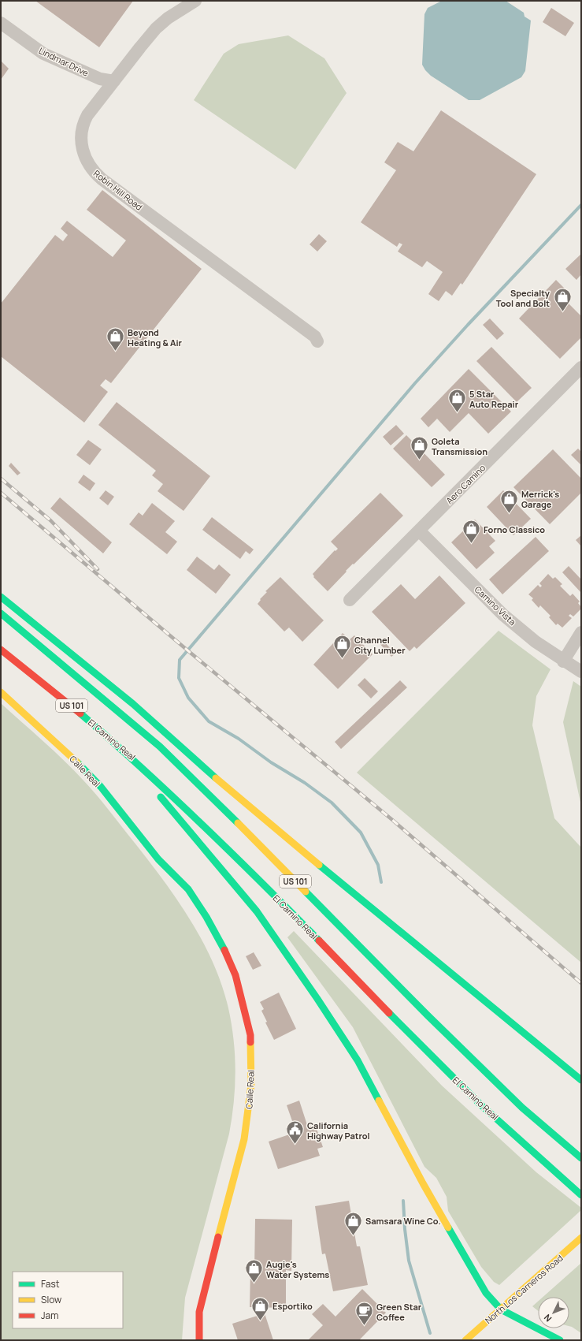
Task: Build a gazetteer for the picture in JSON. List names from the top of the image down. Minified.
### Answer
{"streets":{"main road":["US 101","El Camino Real","Calle Real","North Los Carneros Road"],"street":["Lindmar Drive","Robin Hill Road","Aero Camino","Camino Vista"]},"crossings":[["Lindmar Drive","Robin Hill Road"],["Aero Camino","Camino Vista"]],"places":{"shop":["Specialty Tool and Bolt","Beyond Heating & Air","5 Star Auto Repair","Goleta Transmission","Merrick's Garage","Forno Classico","Channel City Lumber","Samsara Wine Co.","Augie's Water Systems","Esportiko"],"public building":["California Highway Patrol"],"cafe":["Green Star Coffee"]},"legend":["Fast","Slow","Jam"],"north":"bottom left"}
